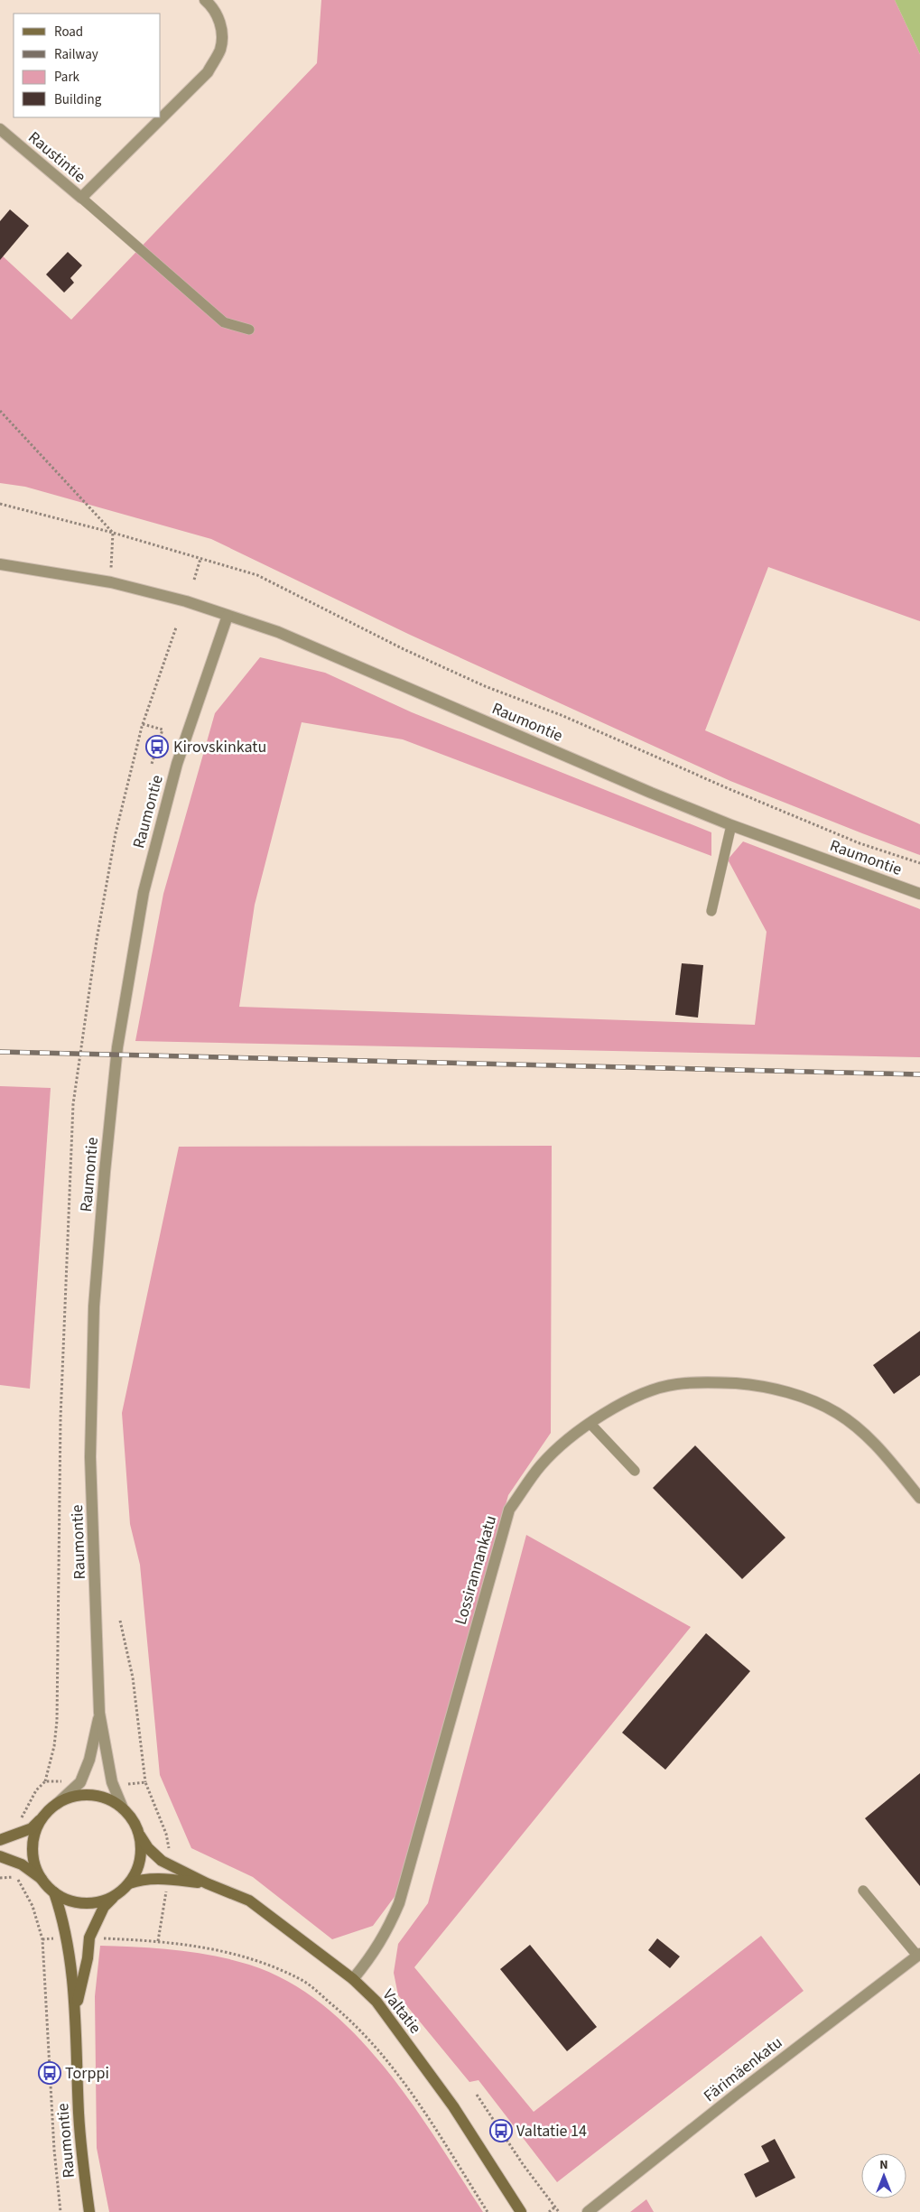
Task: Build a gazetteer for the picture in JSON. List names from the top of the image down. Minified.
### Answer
{"streets":{"main road":["Raumontie","Valtatie"],"street":["Raustintie","Lossirannankatu","Färimäenkatu"]},"crossings":[["Raumontie","Valtatie"],["Lossirannankatu","Valtatie"]],"places":{"bus stop":["Kirovskinkatu","Torppi","Valtatie 14"]},"legend":["Road","Railway","Park","Building"],"north":"top"}
